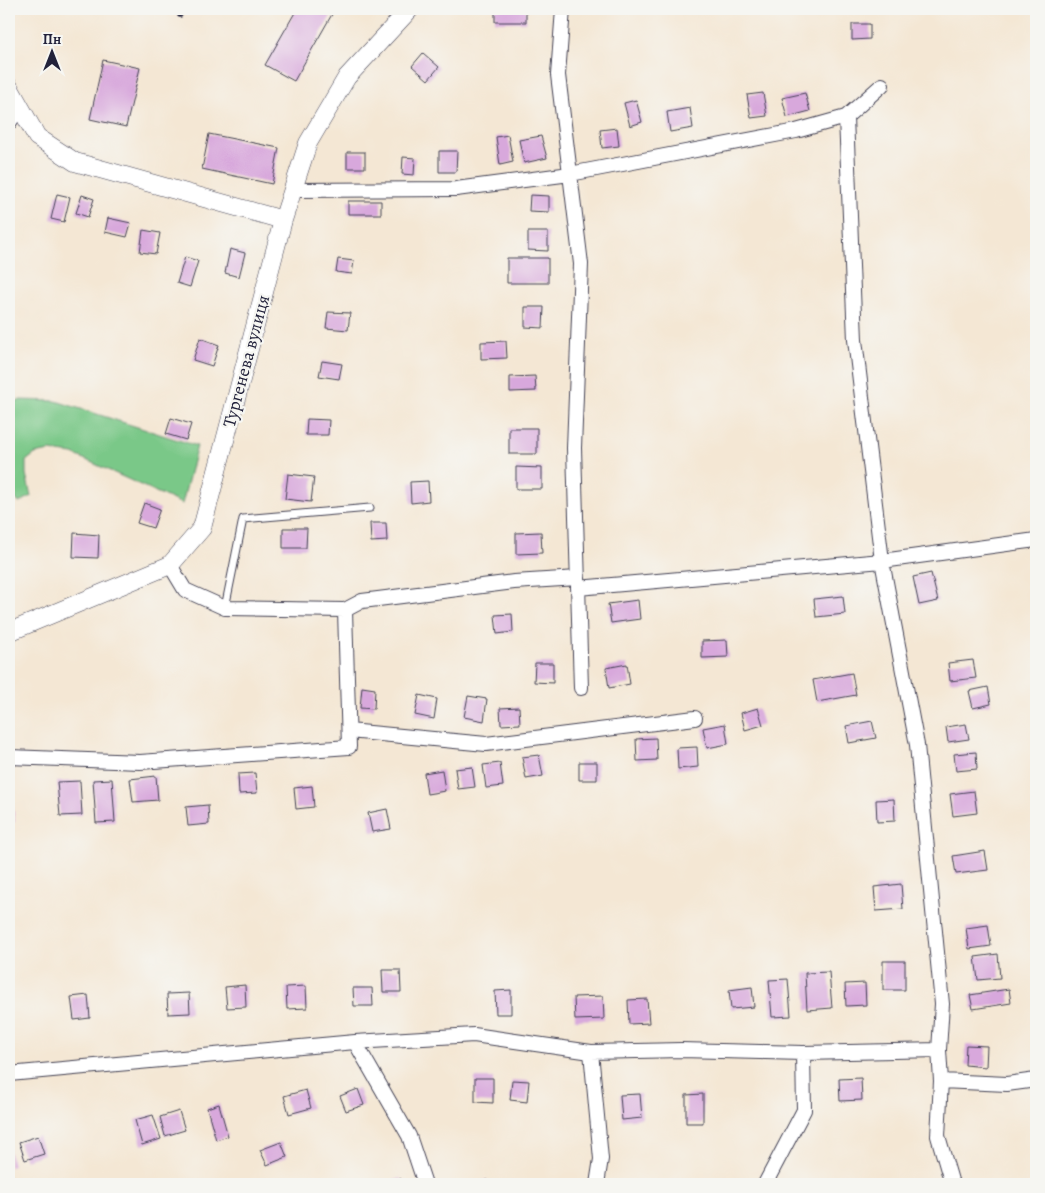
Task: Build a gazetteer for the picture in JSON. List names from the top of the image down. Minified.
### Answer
{"streets":{"street":["Тургенева вулиця"]},"north":"top"}
